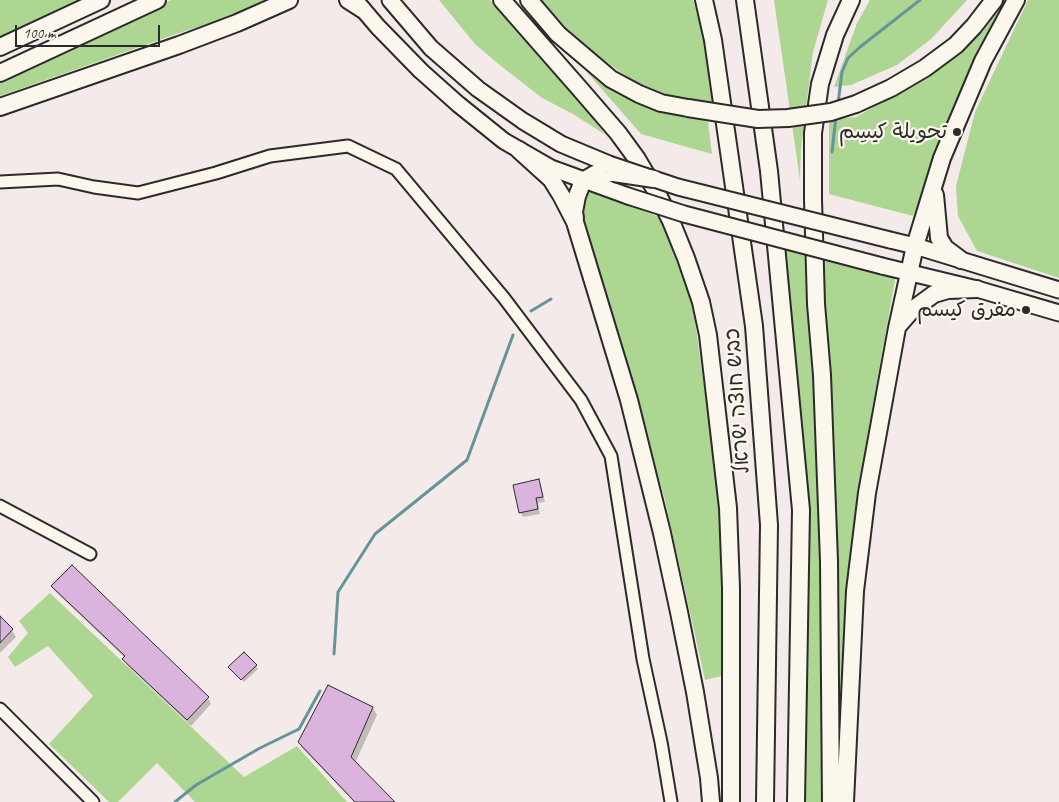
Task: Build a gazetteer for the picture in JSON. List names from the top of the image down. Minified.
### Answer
{"streets":{"highway":["כביש חוצה ישראל"]},"places":["تحويلة كيسِم","مفرق كيسم"],"scale_bar":"100 m"}
